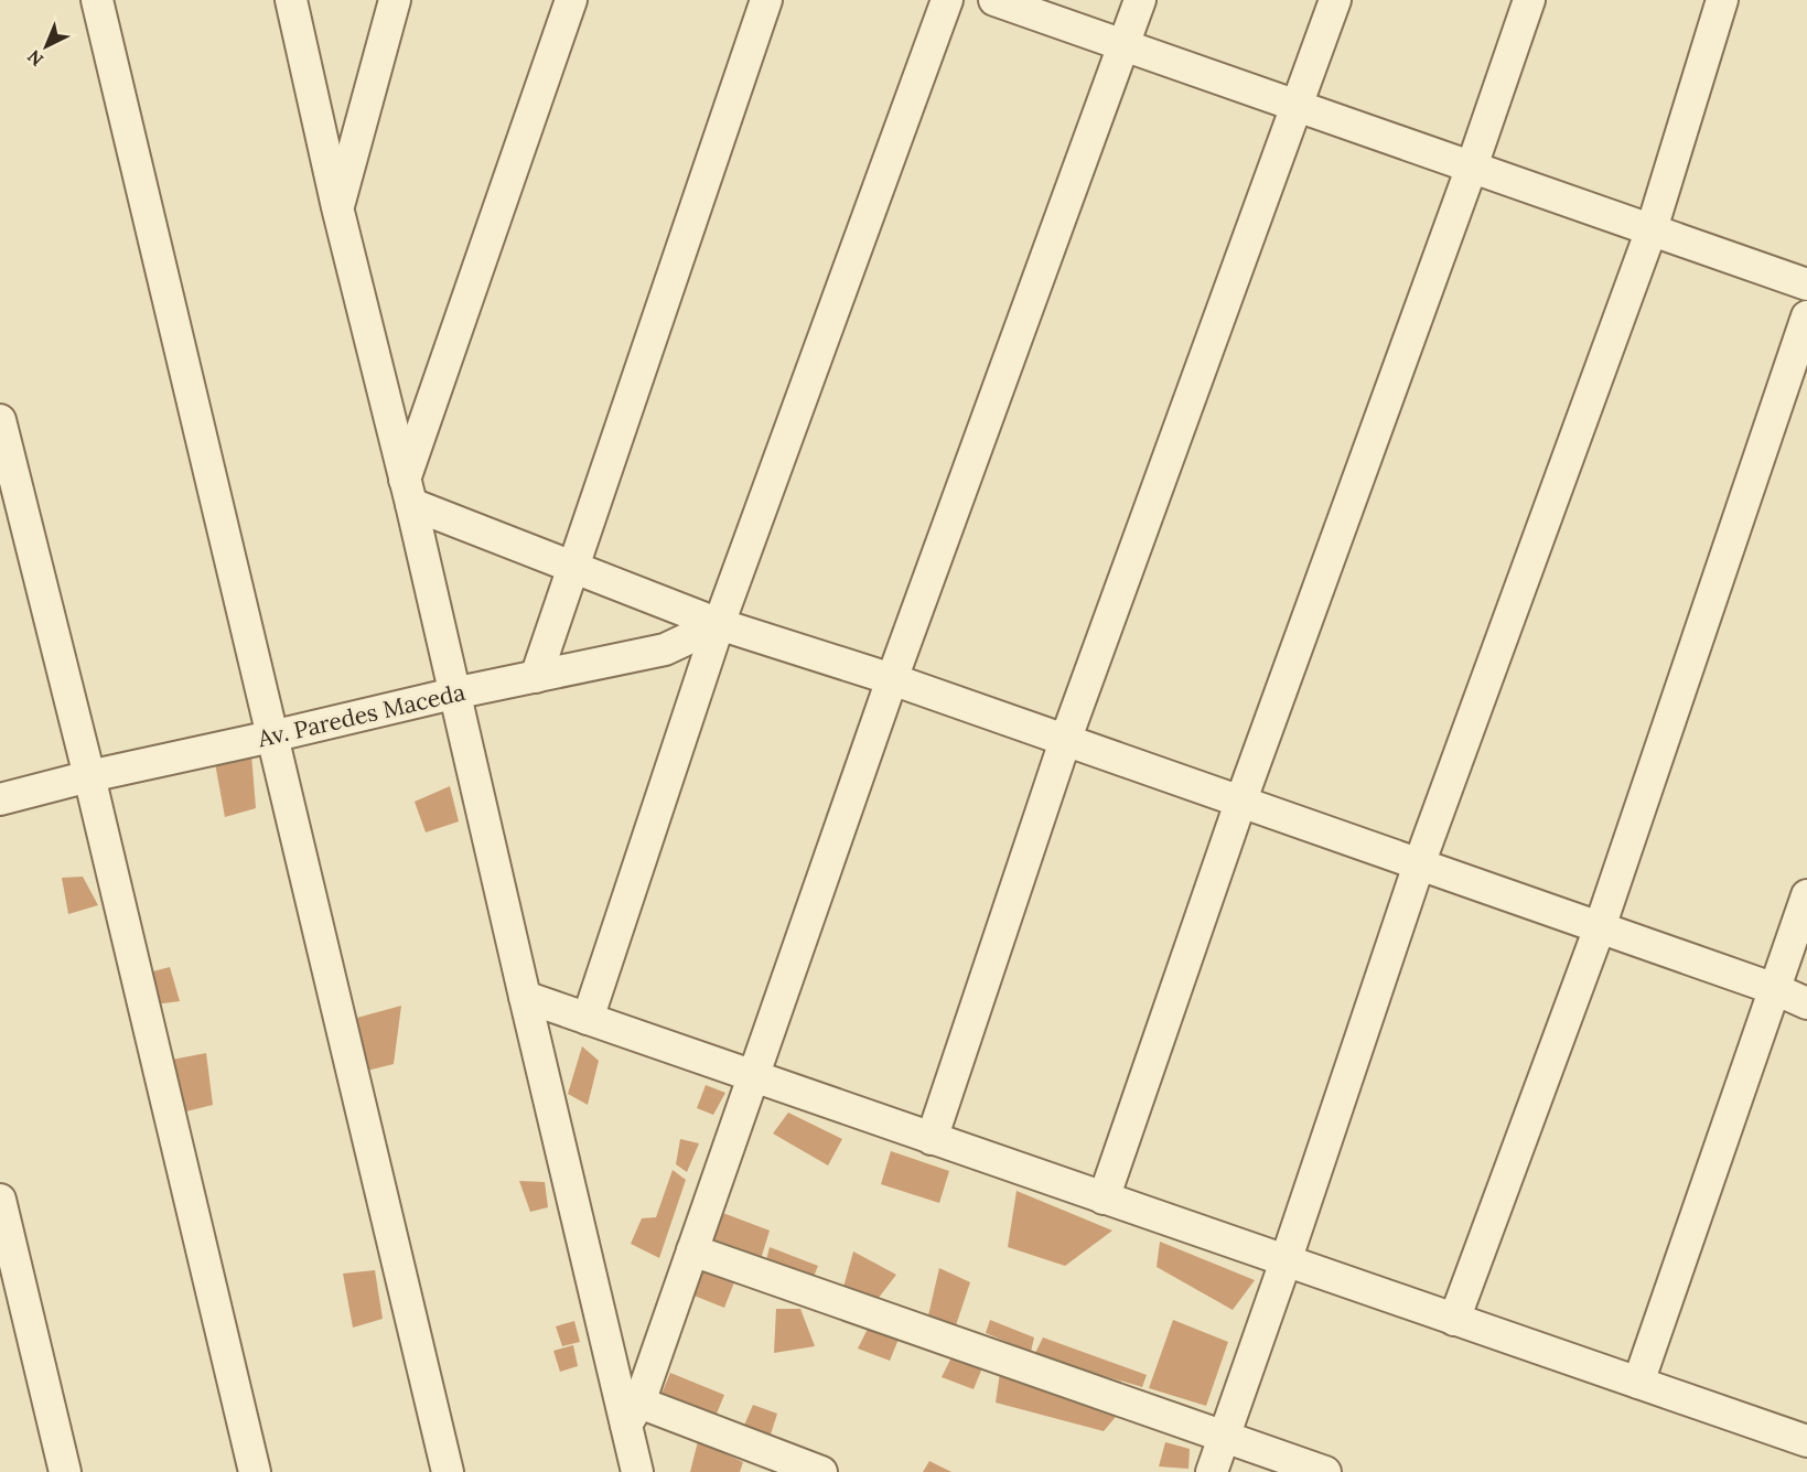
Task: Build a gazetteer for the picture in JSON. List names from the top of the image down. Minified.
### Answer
{"streets":{"street":["Av. Paredes Maceda"]},"north":"bottom left"}
